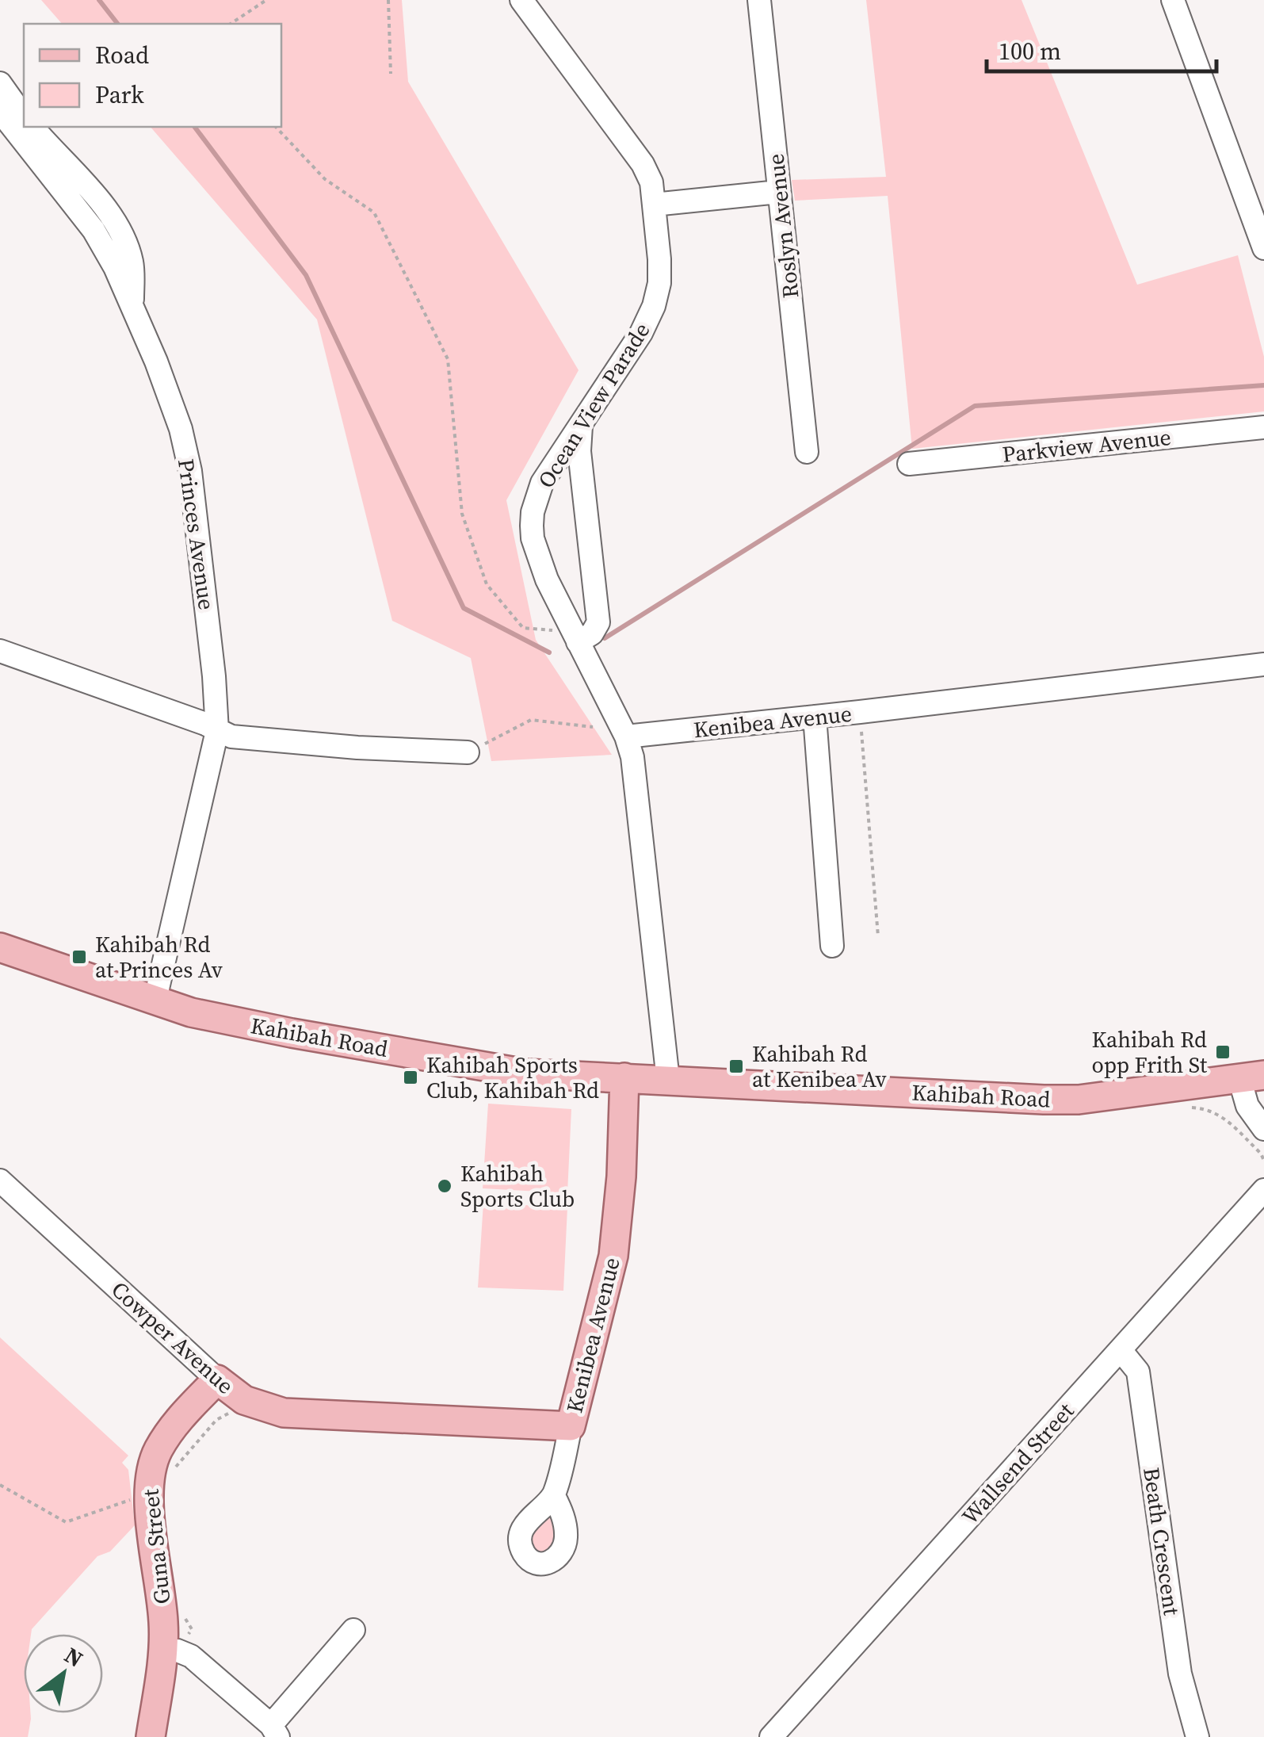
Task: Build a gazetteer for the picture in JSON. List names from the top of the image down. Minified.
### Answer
{"streets":{"main road":["Kenibea Avenue","Kahibah Road","Cowper Avenue","Guna Street"],"street":["Roslyn Avenue","Ocean View Parade","Parkview Avenue","Princes Avenue","Wallsend Street","Beath Crescent"]},"crossings":[["Ocean View Parade","Kenibea Avenue"],["Princes Avenue","Kahibah Road"],["Kenibea Avenue","Kahibah Road"],["Kenibea Avenue","Cowper Avenue"],["Cowper Avenue","Guna Street"],["Wallsend Street","Beath Crescent"]],"places":{"transit":["Kahibah Rd at Princes Av","Kahibah Rd opp Frith St","Kahibah Rd at Kenibea Av","Kahibah Sports Club, Kahibah Rd"],"other":["Kahibah Sports Club"]},"legend":["Road","Park"],"scale_bar":"100 m","north":"top right"}
